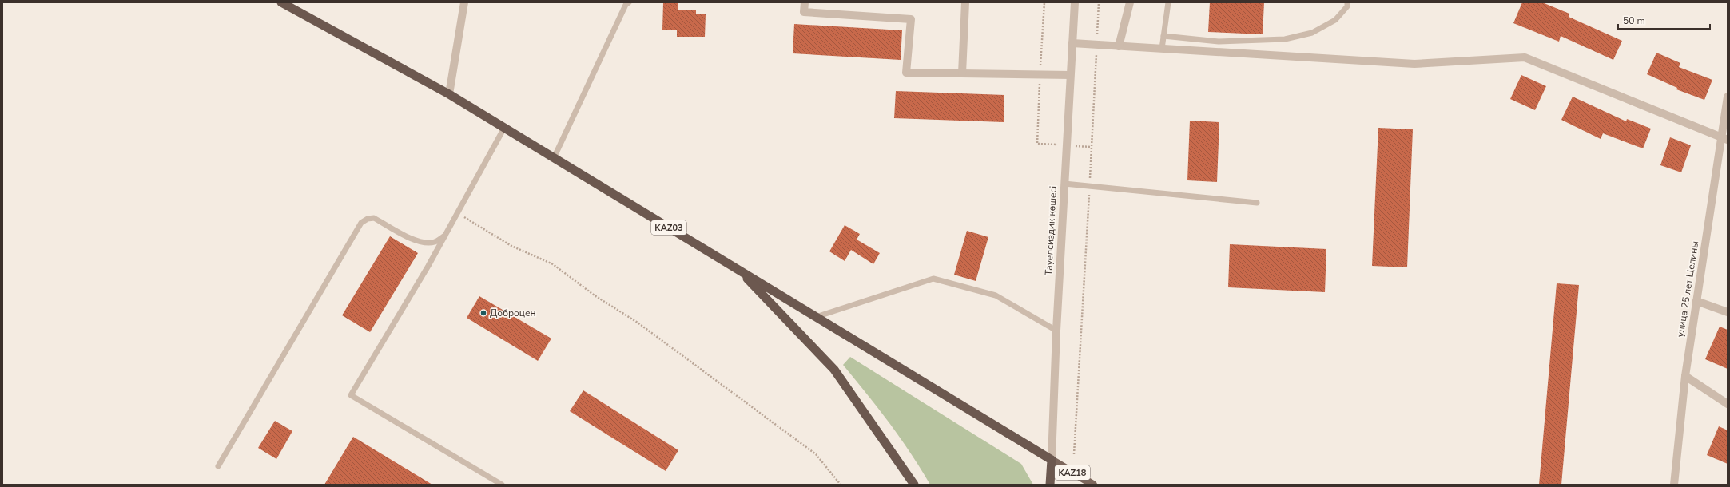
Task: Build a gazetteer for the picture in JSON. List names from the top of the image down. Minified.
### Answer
{"streets":{"highway":["KАZ03"],"main road":["KAZ18"],"street":["Тауелсиздик көшесі","улица 25 лет Целины"]},"crossings":[["KАZ03","Тауелсиздик көшесі"],["KАZ03","KAZ18"],["Тауелсиздик көшесі","KAZ18"]],"places":["Доброцен"],"scale_bar":"50 m"}
